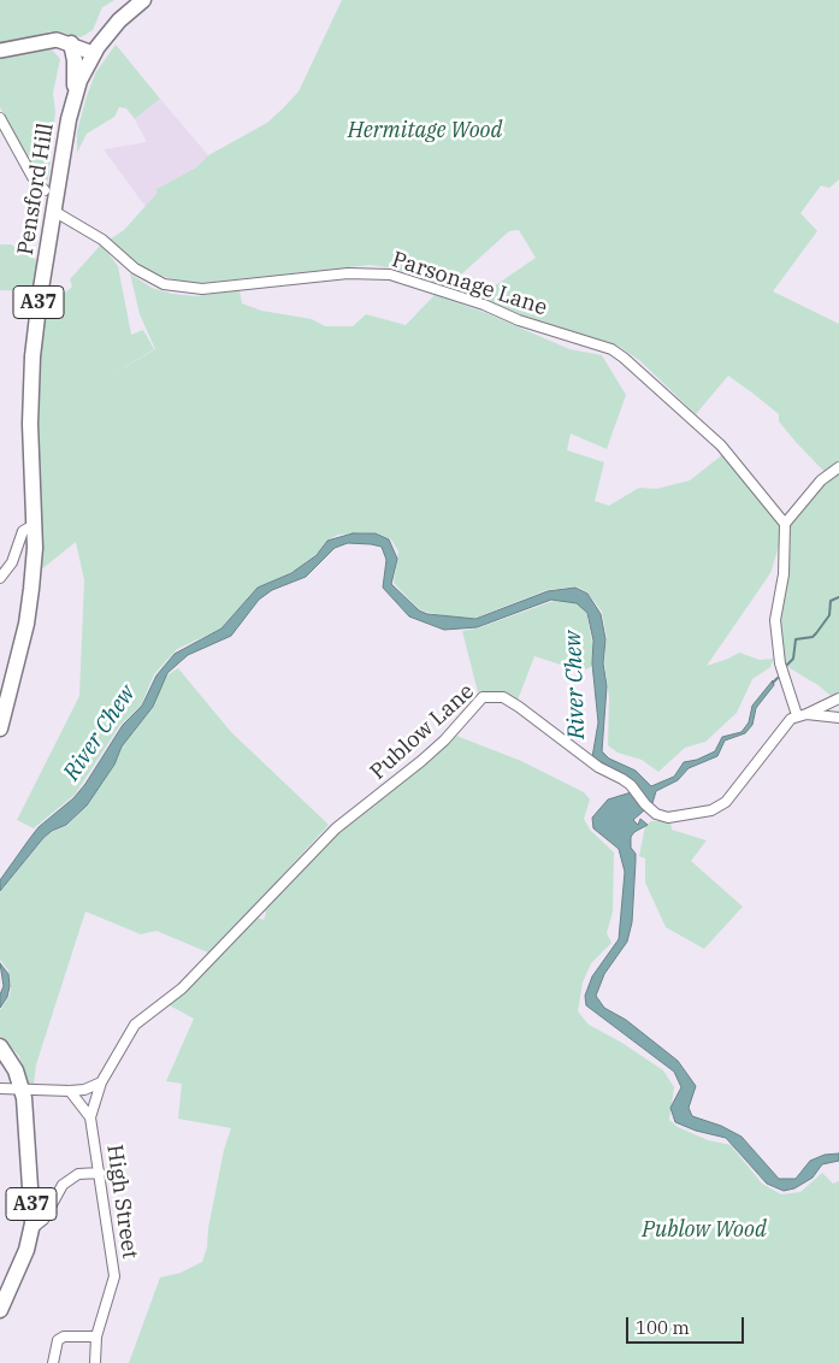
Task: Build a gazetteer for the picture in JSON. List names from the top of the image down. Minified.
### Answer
{"streets":{"highway":["Pensford Hill","A37"],"street":["Parsonage Lane","Publow Lane","High Street"]},"crossings":[["Pensford Hill","Parsonage Lane"],["Pensford Hill","A37"],["Publow Lane","High Street"]],"water":["River Chew"],"parks":["Hermitage Wood","Publow Wood"],"scale_bar":"100 m"}
